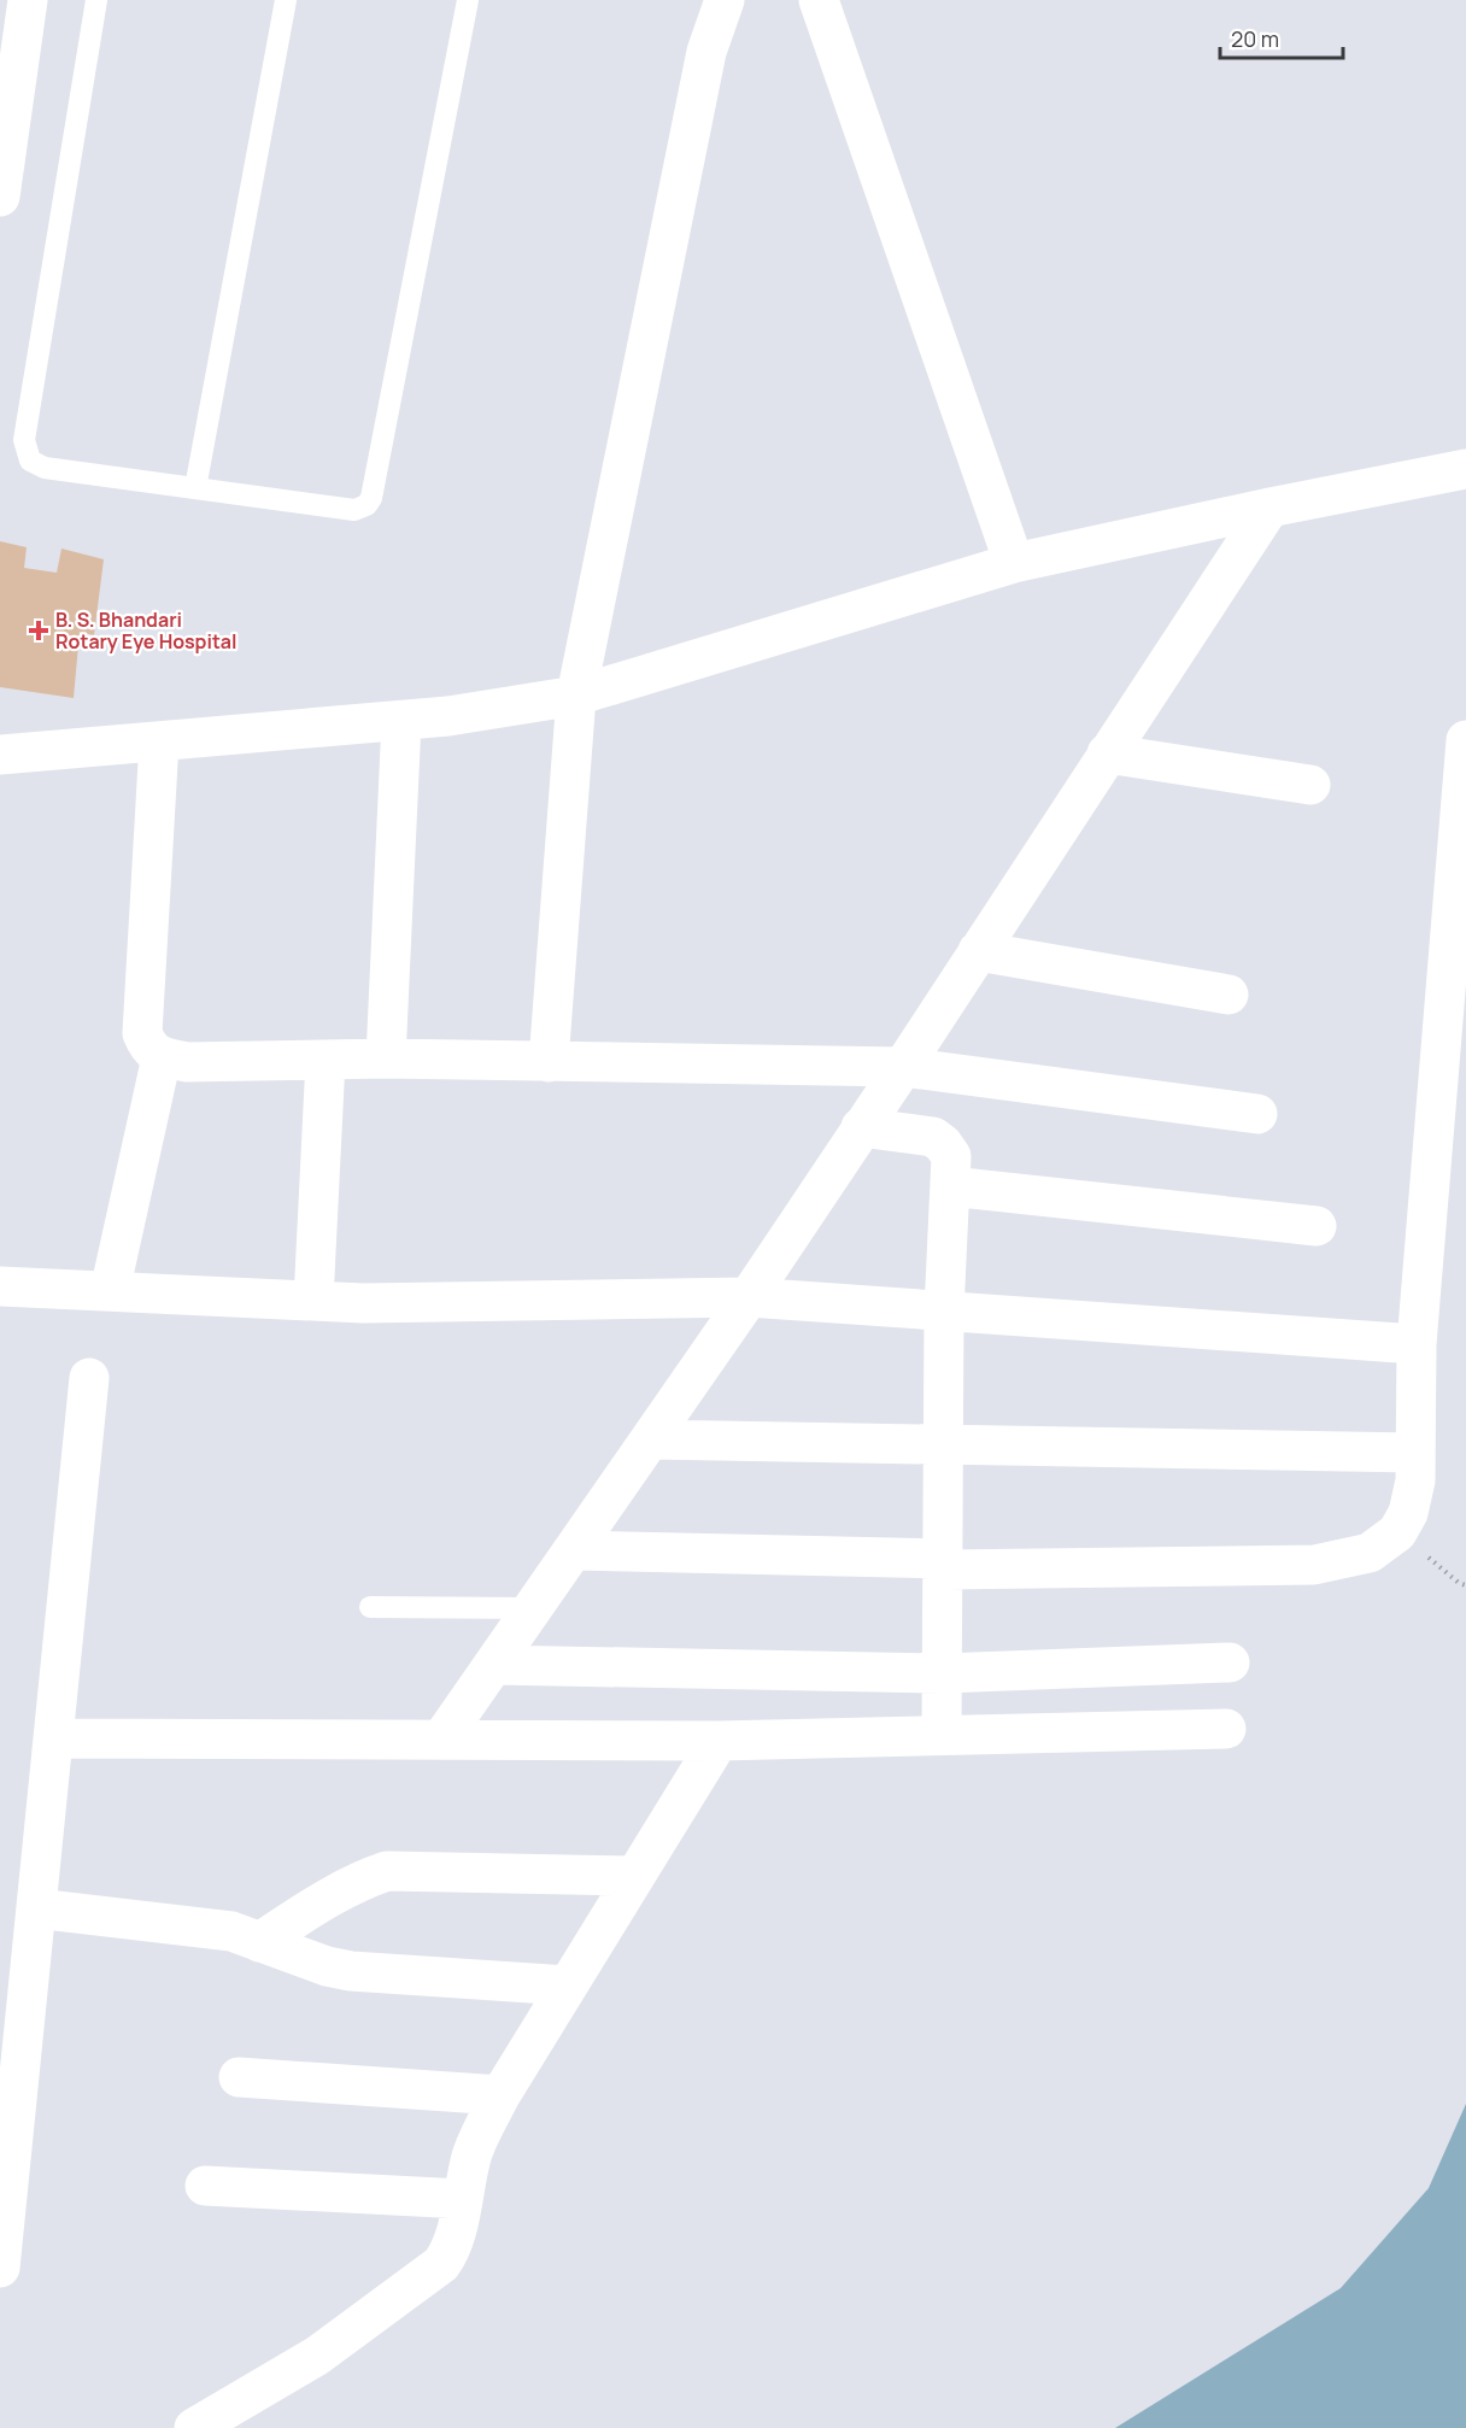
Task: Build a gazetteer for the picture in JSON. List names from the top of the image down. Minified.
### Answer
{"places":{"health":["B. S. Bhandari Rotary Eye Hospital"]},"scale_bar":"20 m"}
